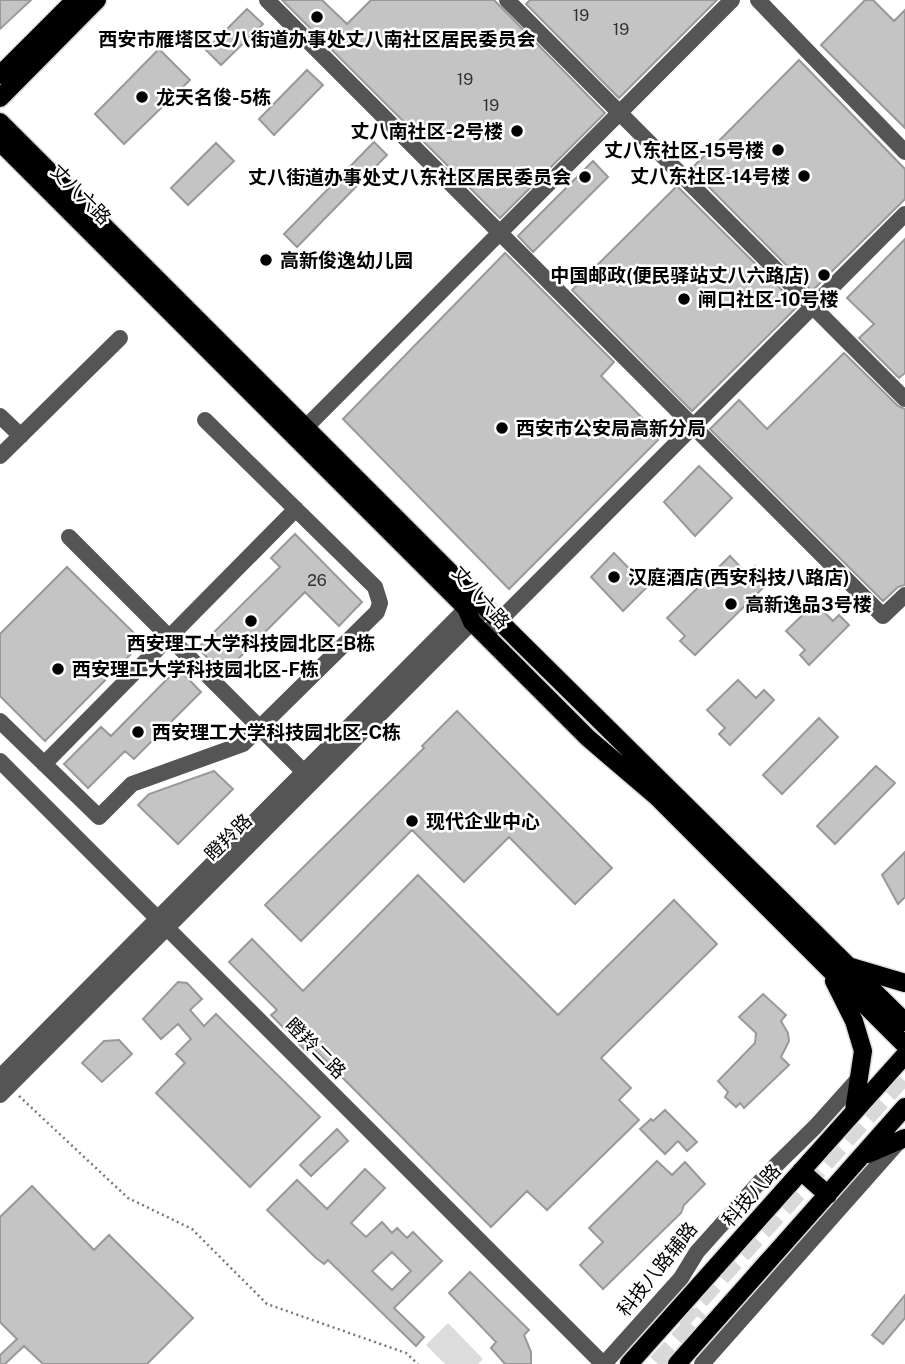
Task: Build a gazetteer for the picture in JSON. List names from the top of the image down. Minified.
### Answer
{"streets":{"main road":["丈八六路","科技八路"],"street":["瞪羚路","瞪羚二路","科技八路辅路"]},"crossings":[["丈八六路","瞪羚路"],["瞪羚路","瞪羚二路"],["瞪羚二路","科技八路辅路"]],"places":["西安市雁塔区丈八街道办事处丈八南社区居民委员会","龙天名俊-5栋","丈八南社区-2号楼","丈八东社区-15号楼","丈八东社区-14号楼","丈八街道办事处丈八东社区居民委员会","高新俊逸幼儿园","中国邮政(便民驿站丈八六路店)","闸口社区-10号楼","西安市公安局高新分局","汉庭酒店(西安科技八路店)","高新逸品3号楼","西安理工大学科技园北区-B栋","西安理工大学科技园北区-F栋","西安理工大学科技园北区-C栋","现代企业中心"],"house_numbers":["19","19","19","19","26"]}
